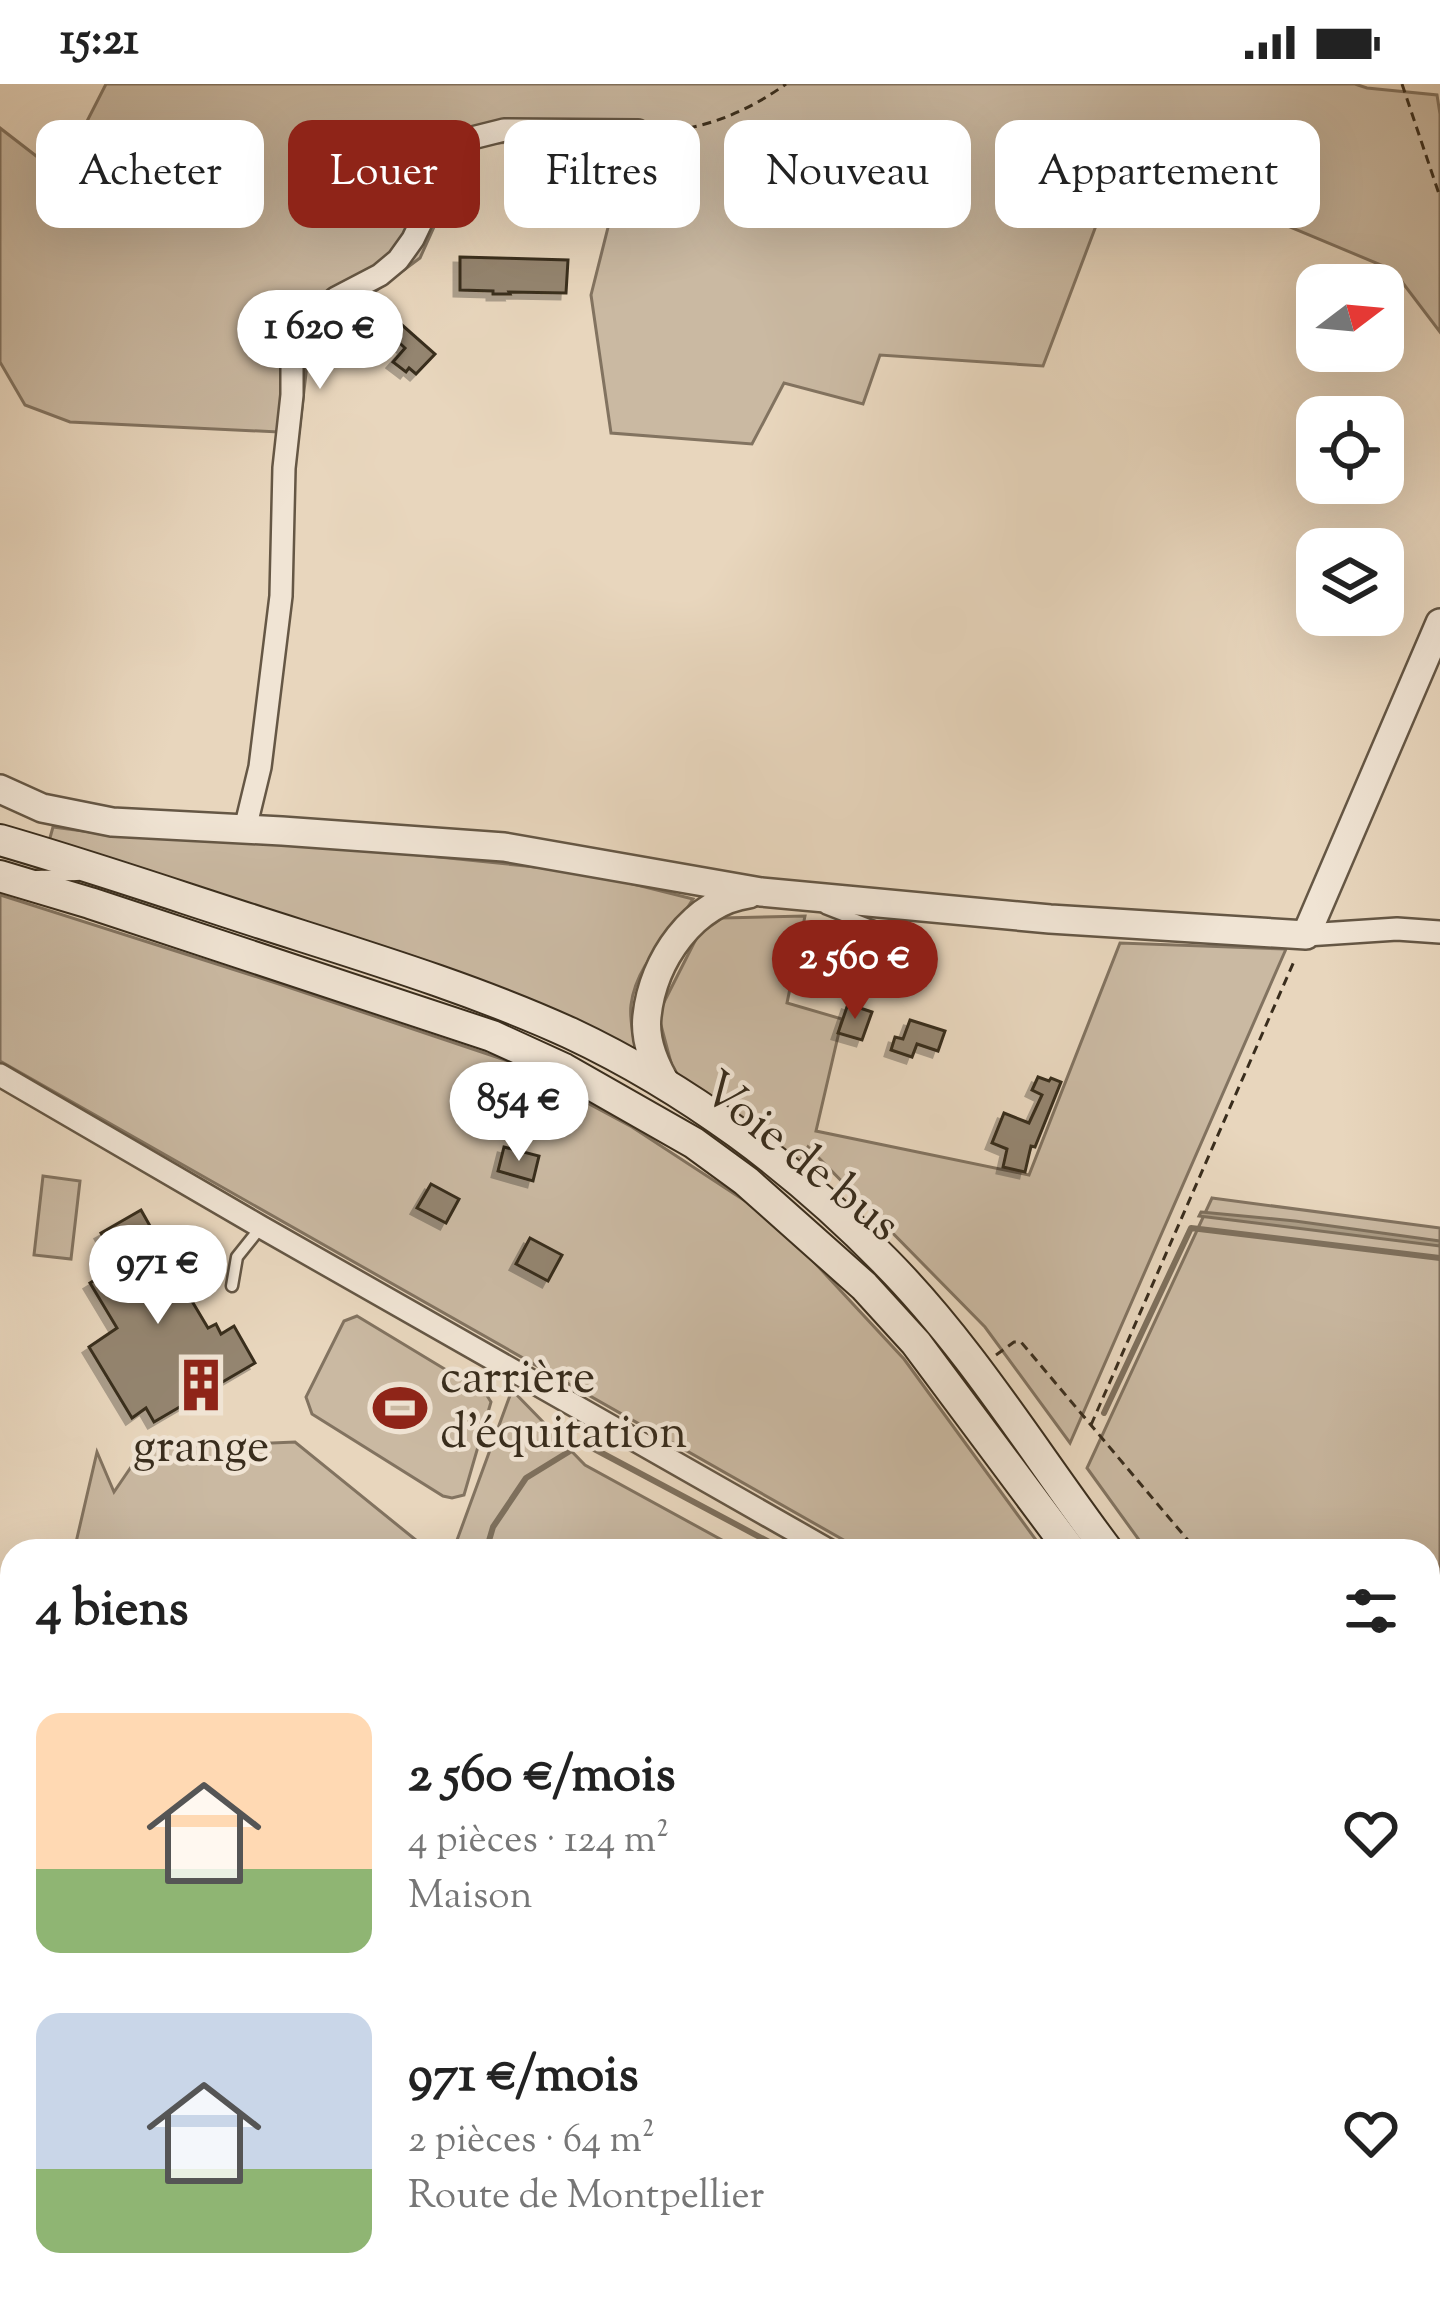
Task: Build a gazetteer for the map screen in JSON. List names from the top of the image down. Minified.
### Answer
{"streets":{"lane":["Voie de bus"]},"places":{"building":["grange"],"sports":["carrière d'équitation"]},"north":"right","page":{"status":"15:21","chip":["Acheter","Louer","Filtres","Nouveau","Appartement"],"price":["1 620 €","2 560 €","854 €","971 €"],"heading":"4 biens","list":[{"name":"2 560 €/mois","note":"4 pièces · 124 m² · Maison"},{"name":"971 €/mois","note":"2 pièces · 64 m² · Route de Montpellier"}]}}
